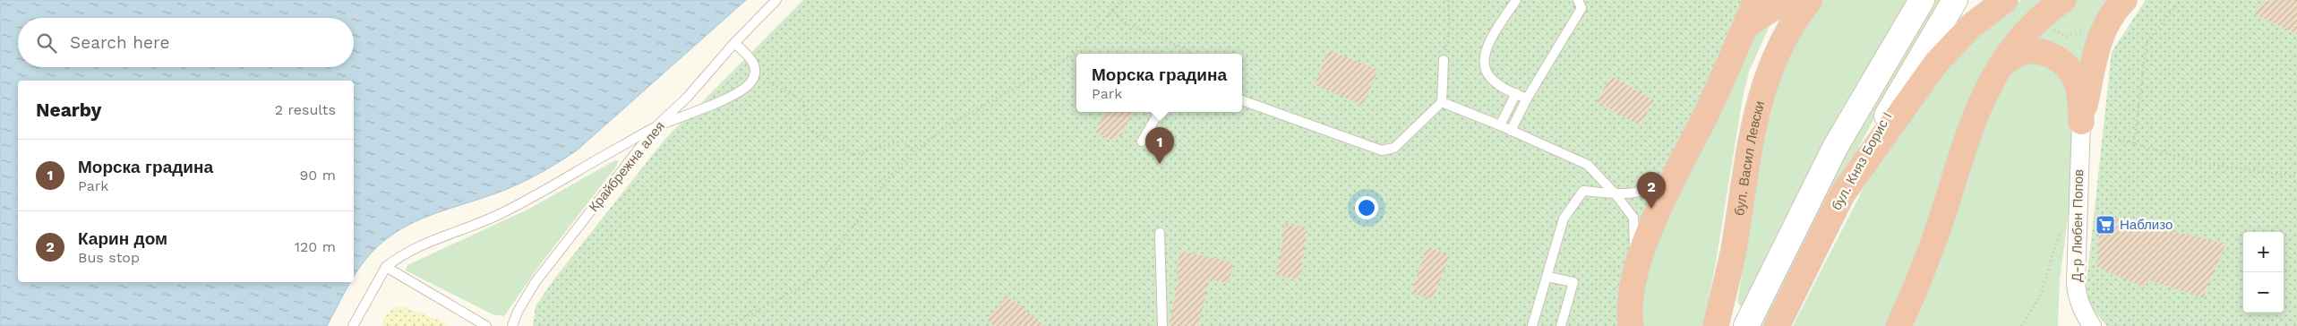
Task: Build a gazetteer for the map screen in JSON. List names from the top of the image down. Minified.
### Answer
{"streets":{"highway":["бул. Васил Левски","бул. Княз Борис I"],"street":["Д-р Любен Попов"],"lane":["Крайбрежна алея"]},"places":{"supermarket":["Наблизо"]},"page":{"search":"Search here","popup":["Морска градина","Park"],"heading":["Nearby","2 results"],"pins":["1","2"],"list":[{"mark":"1","name":"Морска градина","note":"Park","value":"90 m"},{"mark":"2","name":"Карин дом","note":"Bus stop","value":"120 m"}],"map_buttons":["+","−"]}}
